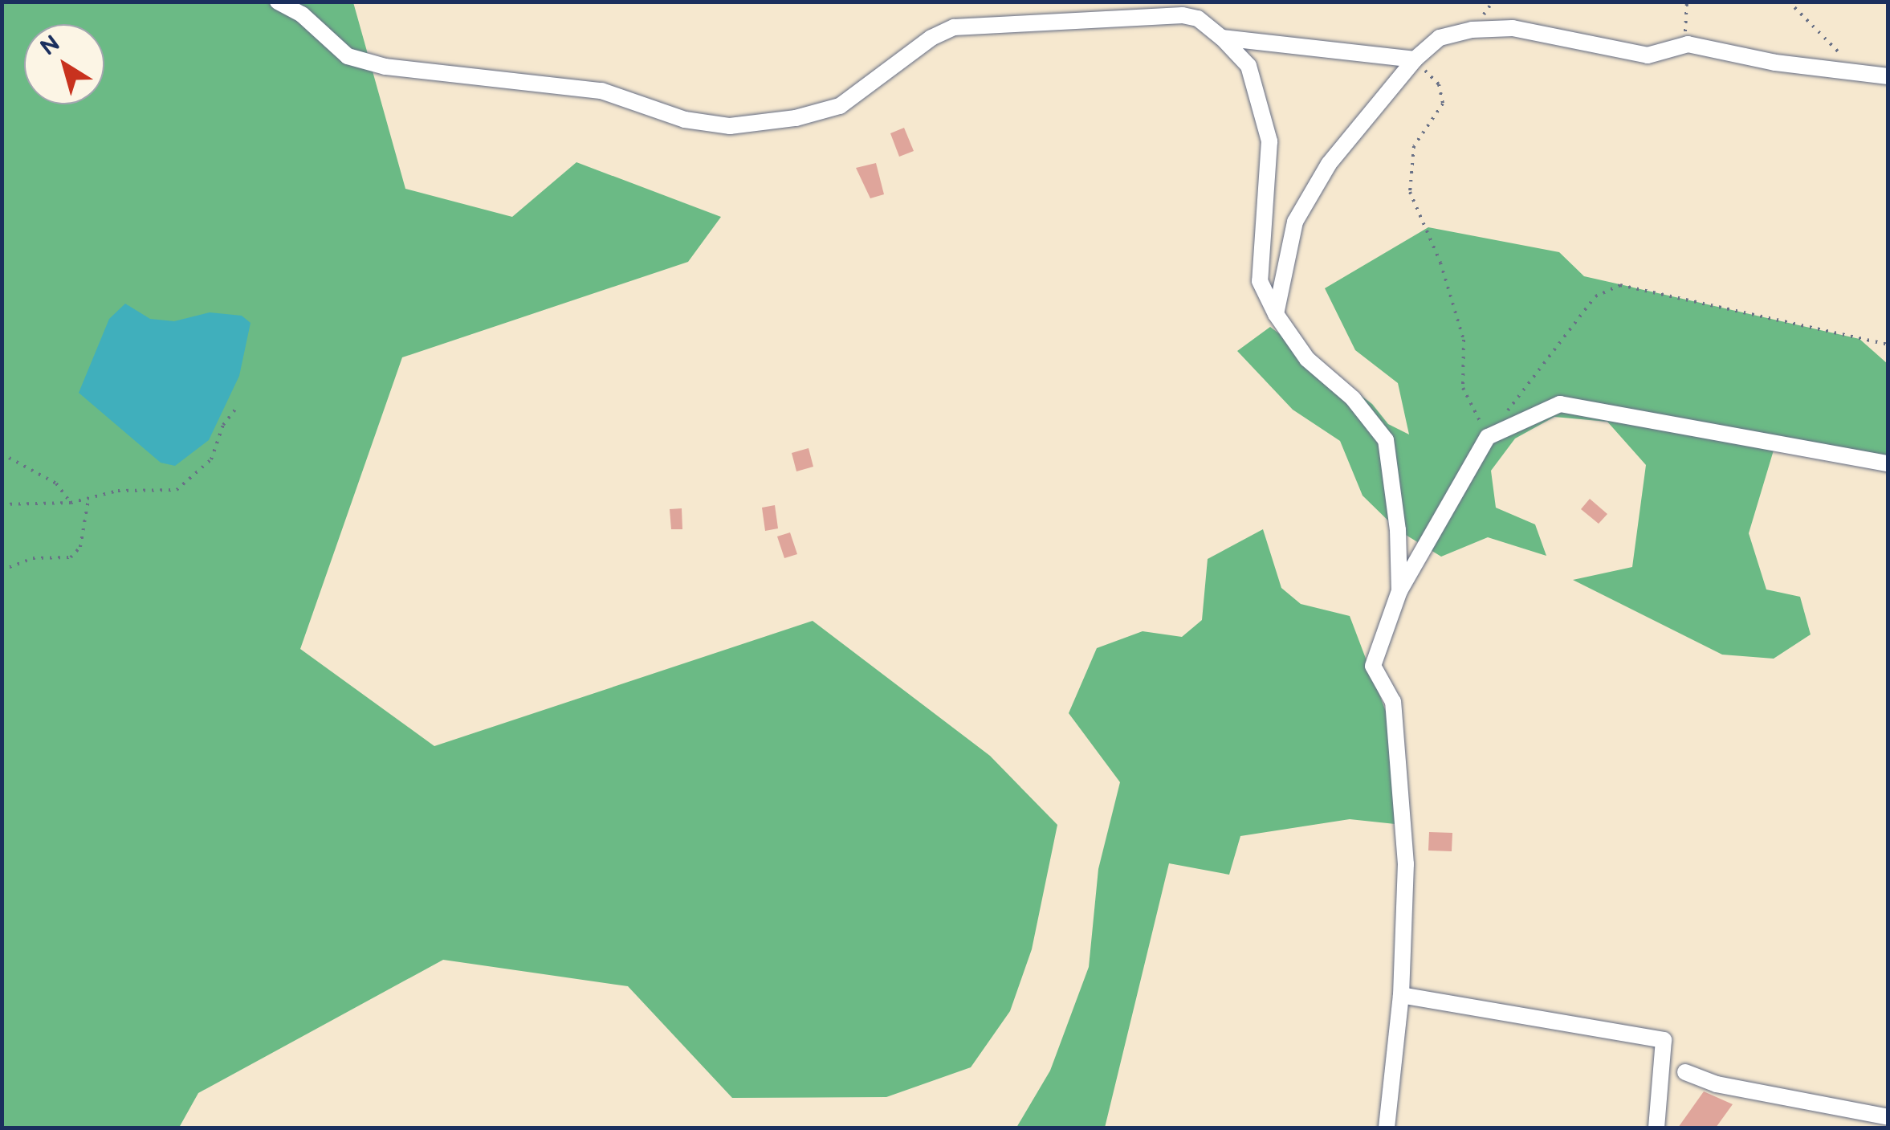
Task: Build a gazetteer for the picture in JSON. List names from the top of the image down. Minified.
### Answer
{"north":"top left"}
